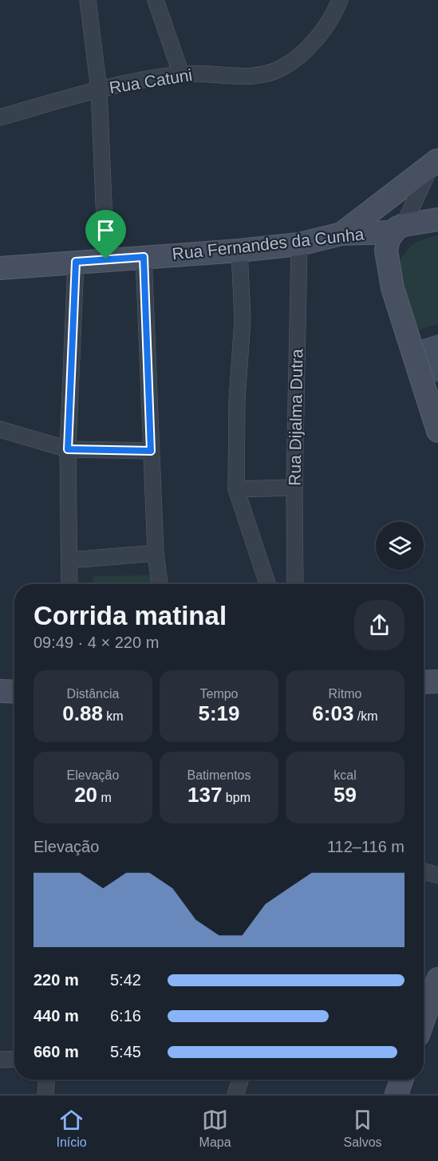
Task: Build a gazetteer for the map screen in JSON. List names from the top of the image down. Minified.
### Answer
{"streets":{"street":["Rua Catuni","Rua Fernandes da Cunha","Rua Dijalma Dutra"]},"crossings":[["Rua Fernandes da Cunha","Rua Dijalma Dutra"]],"page":{"heading":["Corrida matinal","09:49 · 4 × 220 m"],"stats":[["Distância","0.88 km"],["Tempo","5:19"],["Ritmo","6:03 /km"],["Elevação","20 m"],["Batimentos","137 bpm"],["kcal","59"]],"chart":["Elevação","112–116 m"],"list":[{"name":"220 m","note":"5:42"},{"name":"440 m","note":"6:16"},{"name":"660 m","note":"5:45"}],"tabs":["Início","Mapa","Salvos"]}}
